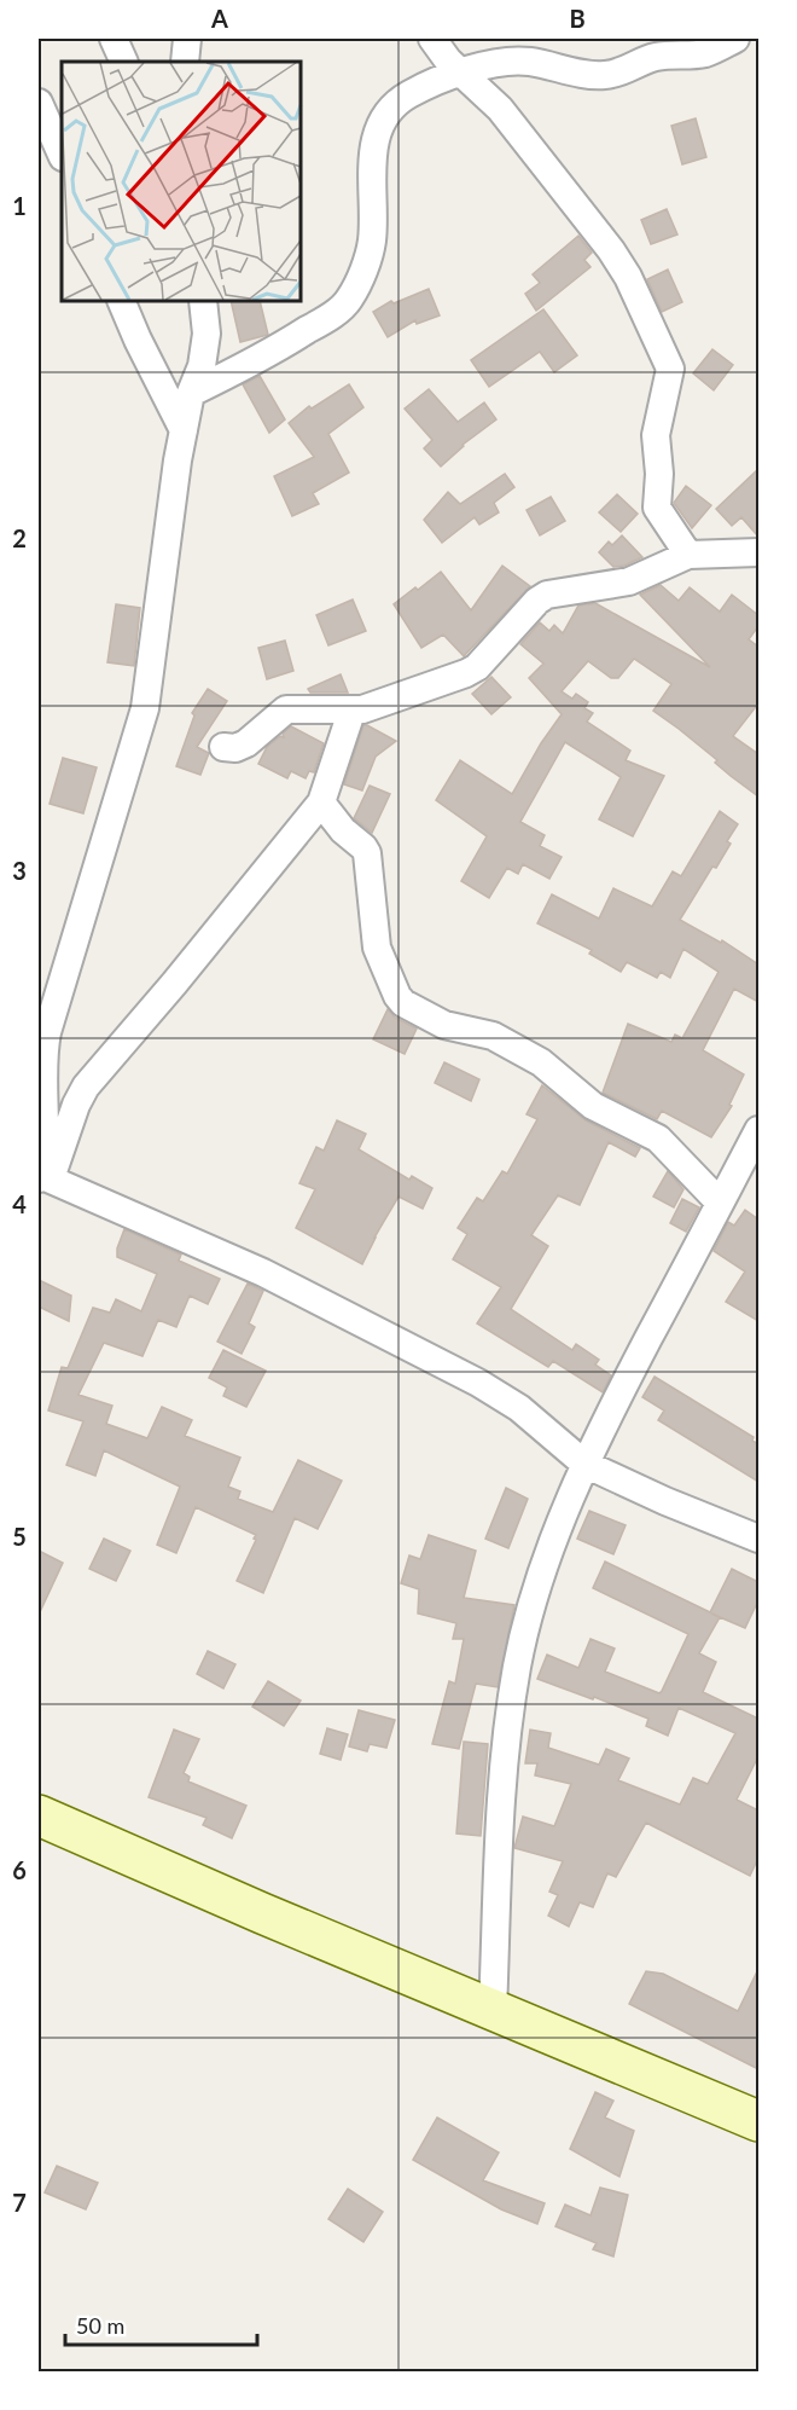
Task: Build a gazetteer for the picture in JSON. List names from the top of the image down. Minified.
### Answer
{"scale_bar":"50 m","grid":{"columns":["A","B"],"rows":["1","2","3","4","5","6","7"]}}
